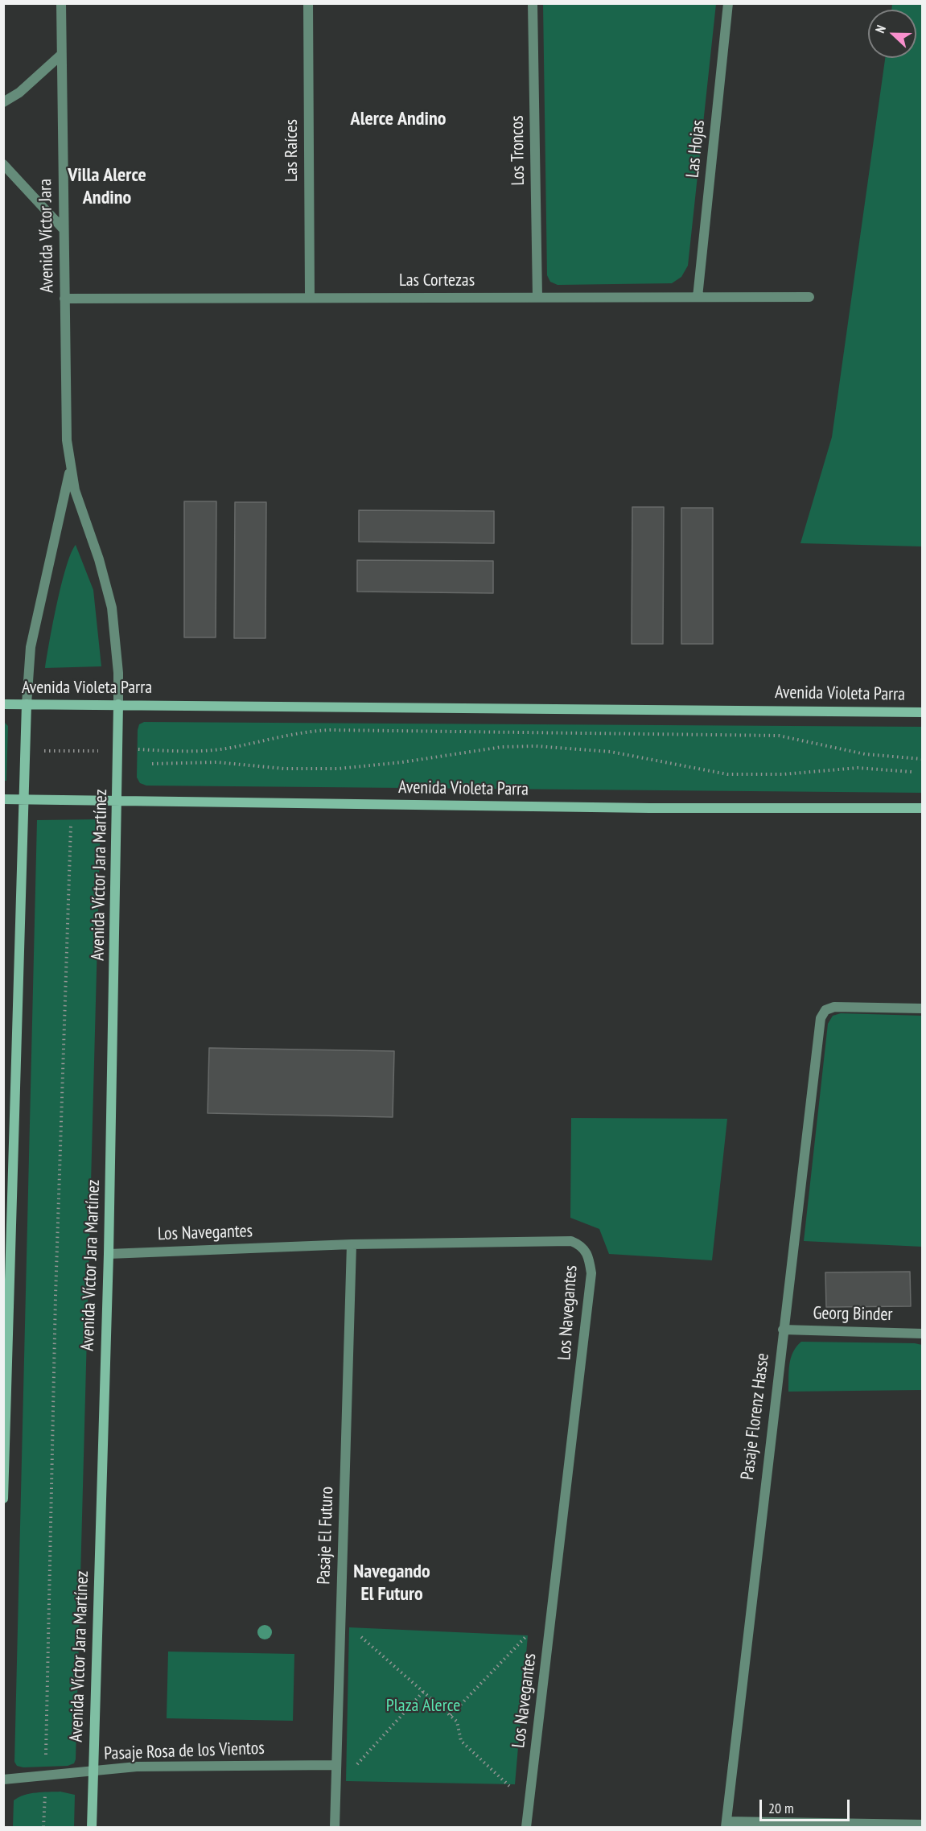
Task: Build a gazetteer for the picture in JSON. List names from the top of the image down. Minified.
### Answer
{"streets":{"main road":["Avenida Violeta Parra","Avenida Víctor Jara Martínez"],"street":["Las Hojas","Las Raíces","Los Troncos","Avenida Víctor Jara","Las Cortezas","Los Navegantes","Georg Binder","Pasaje Florenz Hasse","Pasaje El Futuro","Pasaje Rosa de los Vientos"]},"crossings":[["Las Hojas","Las Cortezas"],["Las Raíces","Las Cortezas"],["Los Troncos","Las Cortezas"],["Avenida Víctor Jara","Las Cortezas"],["Avenida Víctor Jara","Avenida Violeta Parra"],["Avenida Víctor Jara","Avenida Víctor Jara Martínez"],["Avenida Violeta Parra","Avenida Víctor Jara Martínez"],["Avenida Víctor Jara Martínez","Los Navegantes"],["Avenida Víctor Jara Martínez","Pasaje Rosa de los Vientos"],["Los Navegantes","Pasaje El Futuro"],["Georg Binder","Pasaje Florenz Hasse"],["Pasaje El Futuro","Pasaje Rosa de los Vientos"]],"districts":["Alerce Andino","Villa Alerce Andino","Navegando El Futuro"],"parks":["Plaza Alerce"],"scale_bar":"20 m","north":"left"}
